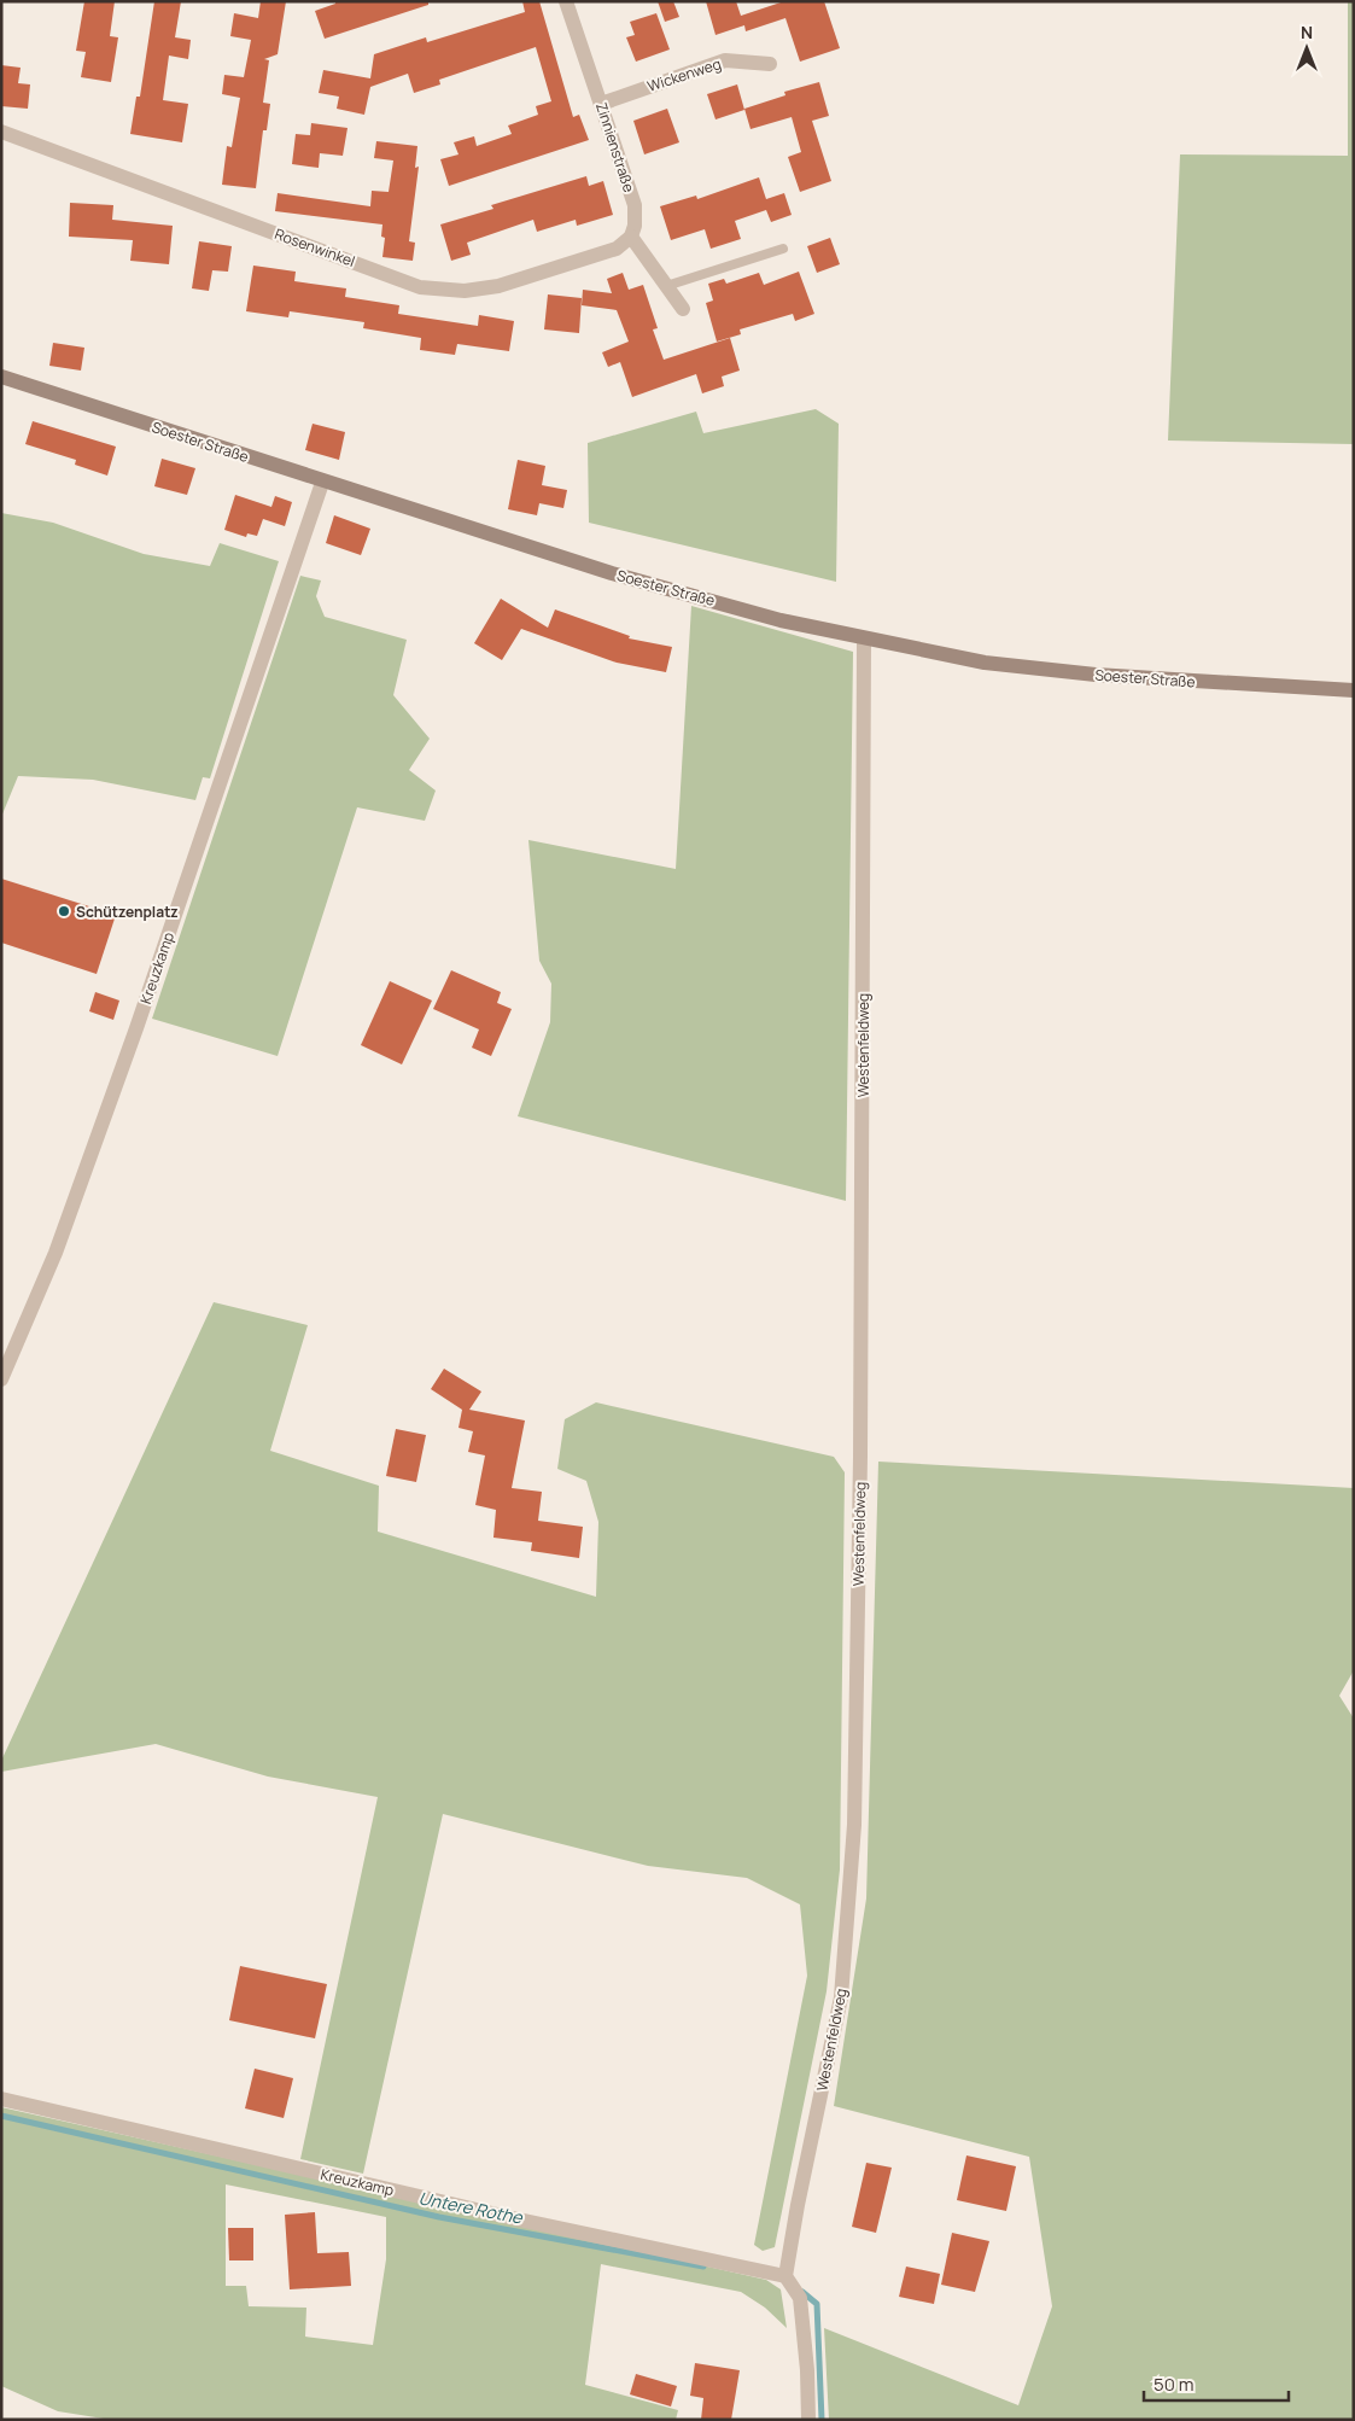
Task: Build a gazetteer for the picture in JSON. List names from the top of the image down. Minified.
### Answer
{"streets":{"main road":["Soester Straße"],"street":["Wickenweg","Zinnienstraße","Rosenwinkel","Kreuzkamp","Westenfeldweg"]},"crossings":[["Wickenweg","Zinnienstraße"],["Zinnienstraße","Rosenwinkel"],["Soester Straße","Kreuzkamp"],["Soester Straße","Westenfeldweg"],["Kreuzkamp","Westenfeldweg"]],"water":["Untere Rothe"],"places":["Schützenplatz"],"scale_bar":"50 m","north":"top"}
